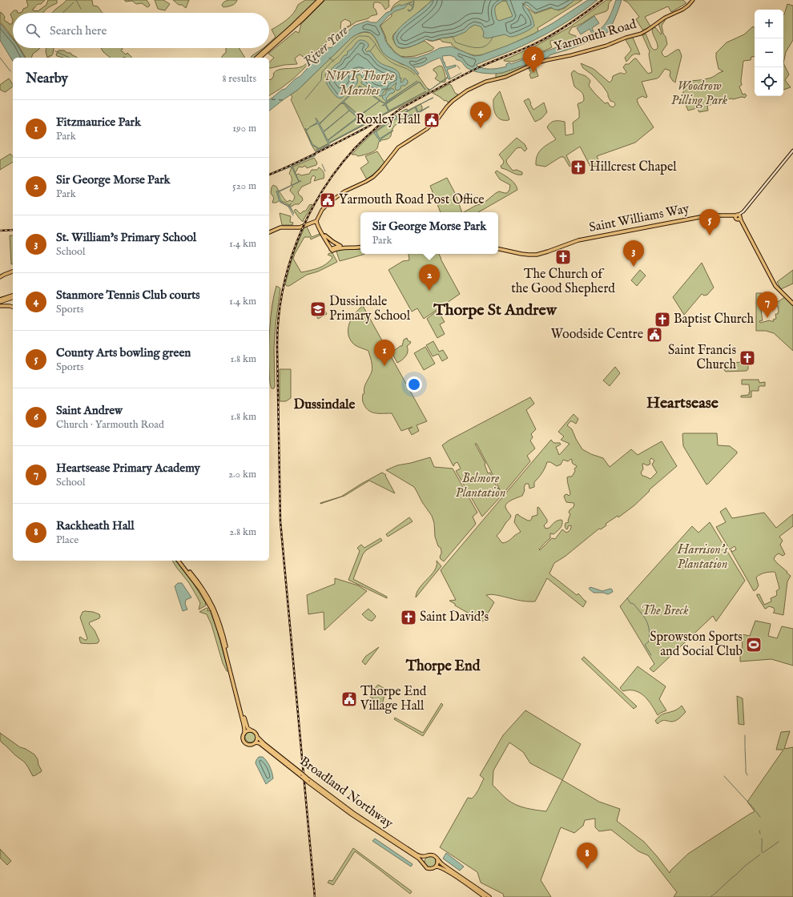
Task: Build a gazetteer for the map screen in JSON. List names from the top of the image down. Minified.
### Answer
{"streets":{"highway":["Saint Williams Way","Broadland Northway"],"main road":["Yarmouth Road"]},"districts":["Thorpe St Andrew","Heartsease","Dussindale","Thorpe End"],"water":["River Yare"],"parks":["NWT Thorpe Marshes","Woodrow Pilling Park","Belmore Plantation","Harrison's Plantation","The Breck"],"places":{"public building":["Roxley Hall","Yarmouth Road Post Office","Woodside Centre","Thorpe End Village Hall"],"church":["Hillcrest Chapel","The Church of the Good Shepherd","Baptist Church","Saint Francis Church","Saint David's"],"school or university":["Dussindale Primary School"],"sports":["Sprowston Sports and Social Club"]},"page":{"map_buttons":["+","−"],"search":"Search here","pins":["6","4","5","3","2","7","1","8"],"heading":["Nearby","8 results"],"list":[{"mark":"1","name":"Fitzmaurice Park","note":"Park","value":"190 m"},{"mark":"2","name":"Sir George Morse Park","note":"Park","value":"520 m"},{"mark":"3","name":"St. William's Primary School","note":"School","value":"1.4 km"},{"mark":"4","name":"Stanmore Tennis Club courts","note":"Sports","value":"1.4 km"},{"mark":"5","name":"County Arts bowling green","note":"Sports","value":"1.8 km"},{"mark":"6","name":"Saint Andrew","note":"Church · Yarmouth Road","value":"1.8 km"},{"mark":"7","name":"Heartsease Primary Academy","note":"School","value":"2.0 km"},{"mark":"8","name":"Rackheath Hall","note":"Place","value":"2.8 km"}],"popup":["Sir George Morse Park","Park"]}}
